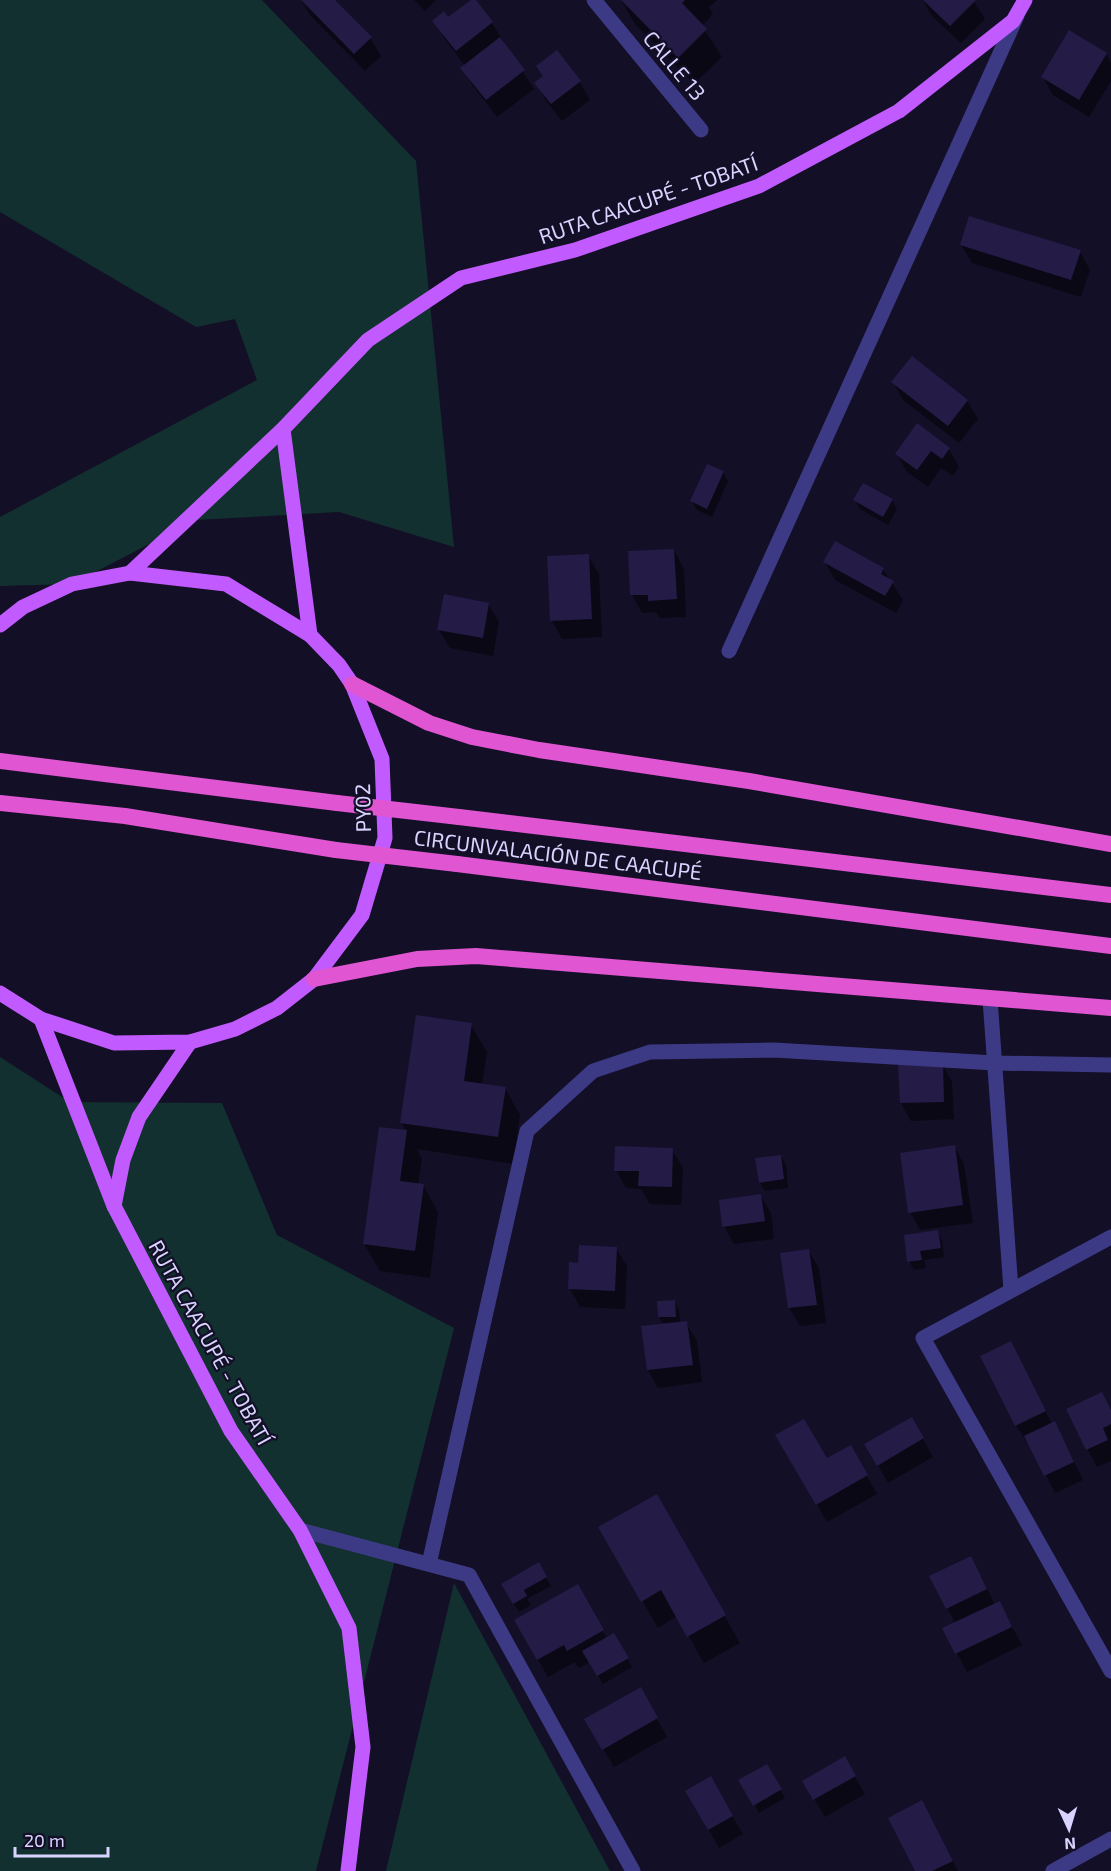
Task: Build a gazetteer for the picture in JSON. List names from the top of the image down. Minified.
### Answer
{"streets":{"highway":["PY02","CIRCUNVALACIÓN DE CAACUPÉ"],"main road":["RUTA CAACUPÉ - TOBATÍ"],"street":["CALLE 13"]},"crossings":[["RUTA CAACUPÉ - TOBATÍ","PY02"]],"scale_bar":"20 m","north":"bottom"}
